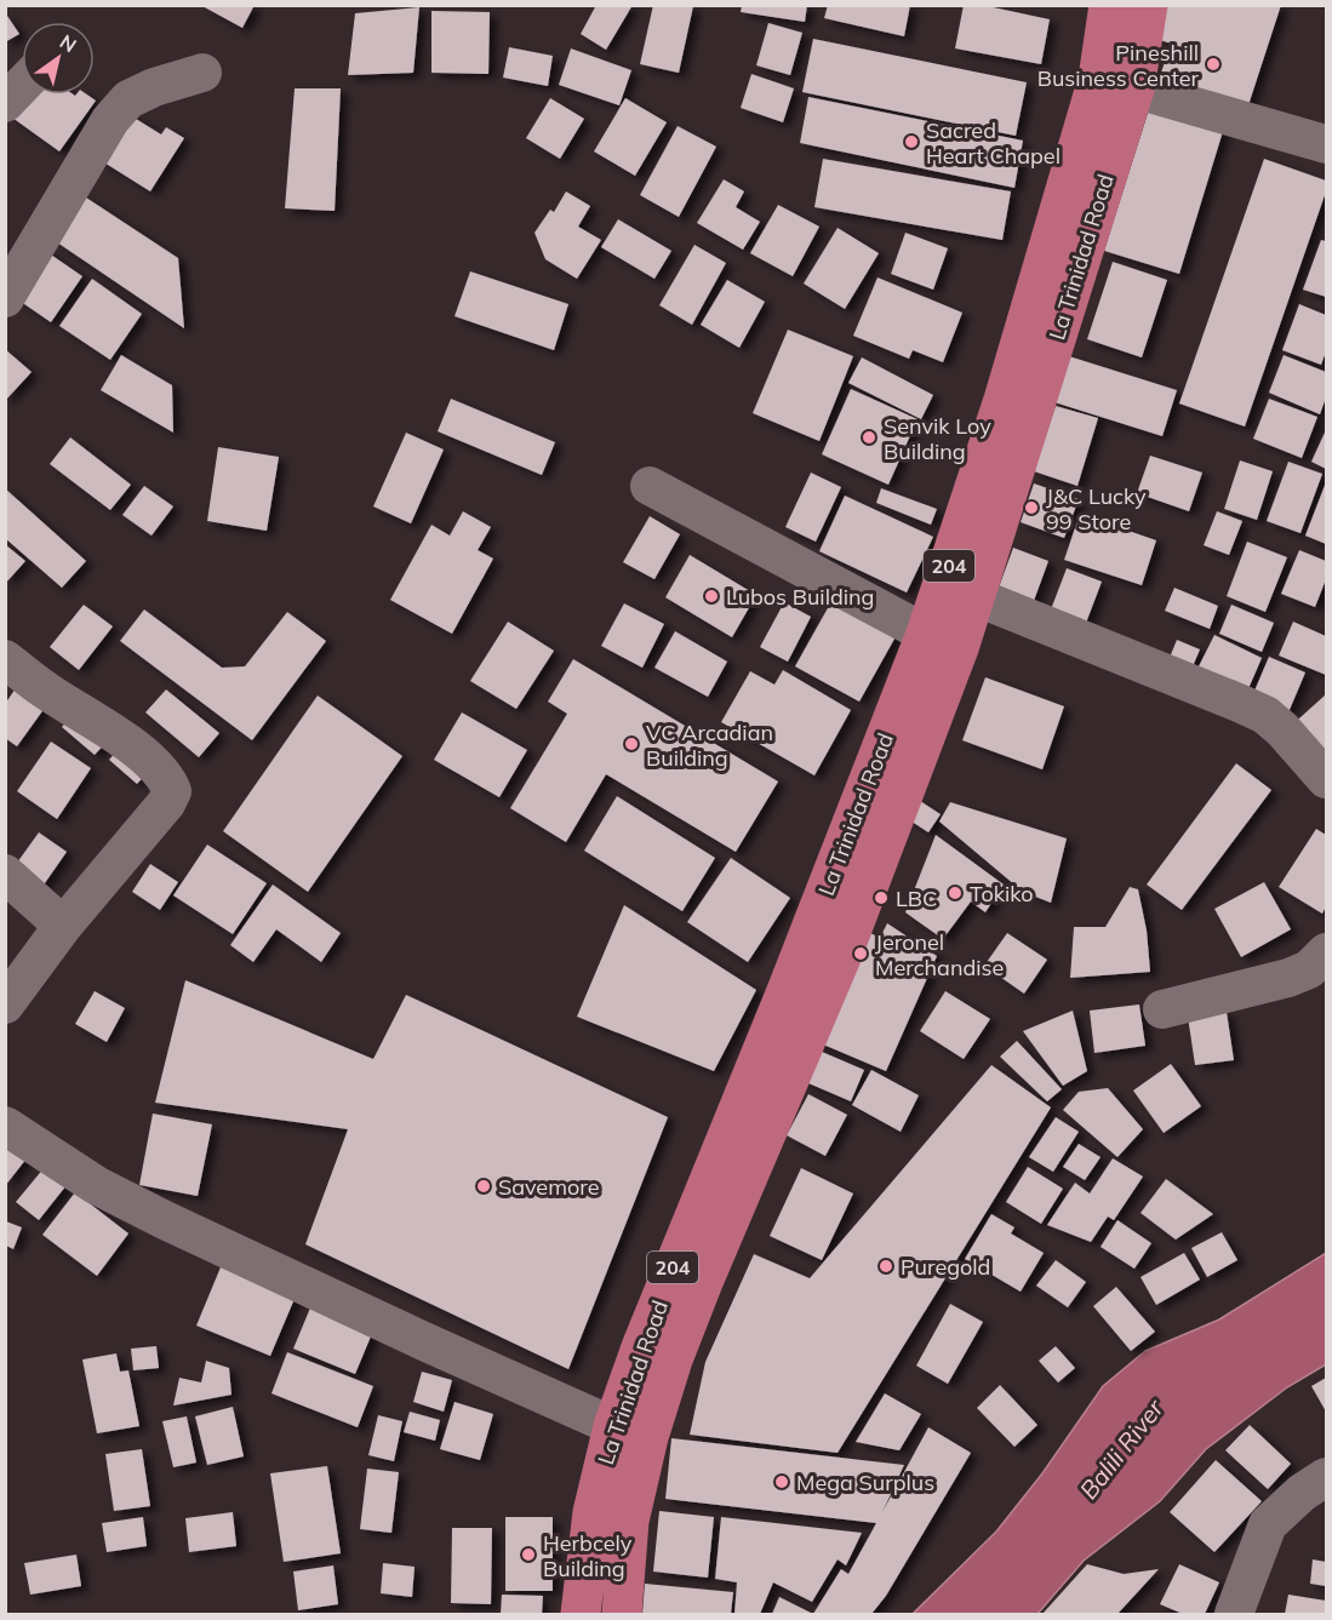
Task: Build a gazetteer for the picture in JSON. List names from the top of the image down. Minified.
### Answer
{"streets":{"highway":["La Trinidad Road","204"]},"water":["Balili River"],"places":["Pineshill Business Center","Sacred Heart Chapel","Senvik Loy Building","J&C Lucky 99 Store","Lubos Building","VC Arcadian Building","Tokiko","LBC","Jeronel Merchandise","Savemore","Puregold","Mega Surplus","Herbcely Building"],"north":"top right"}
